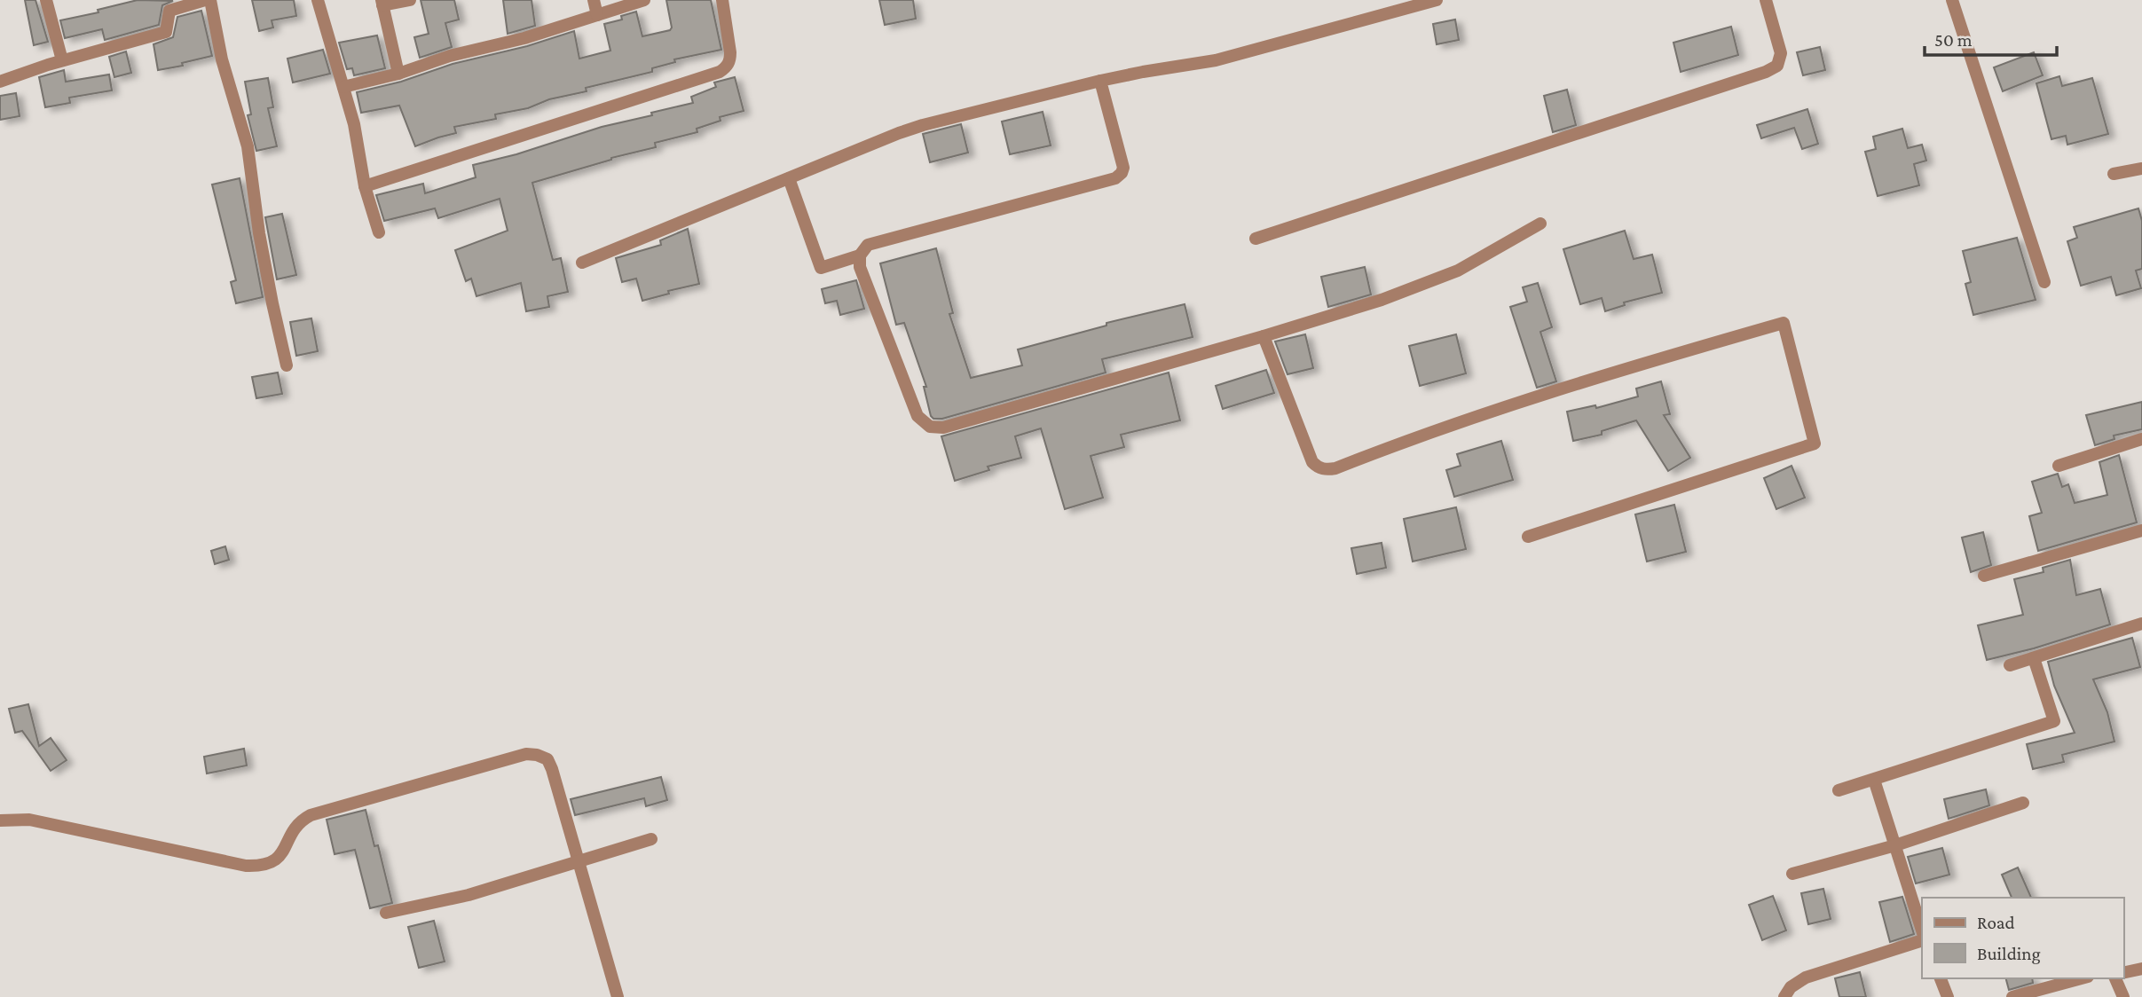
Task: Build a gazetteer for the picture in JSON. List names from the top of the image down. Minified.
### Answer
{"legend":["Road","Building"],"scale_bar":"50 m"}
